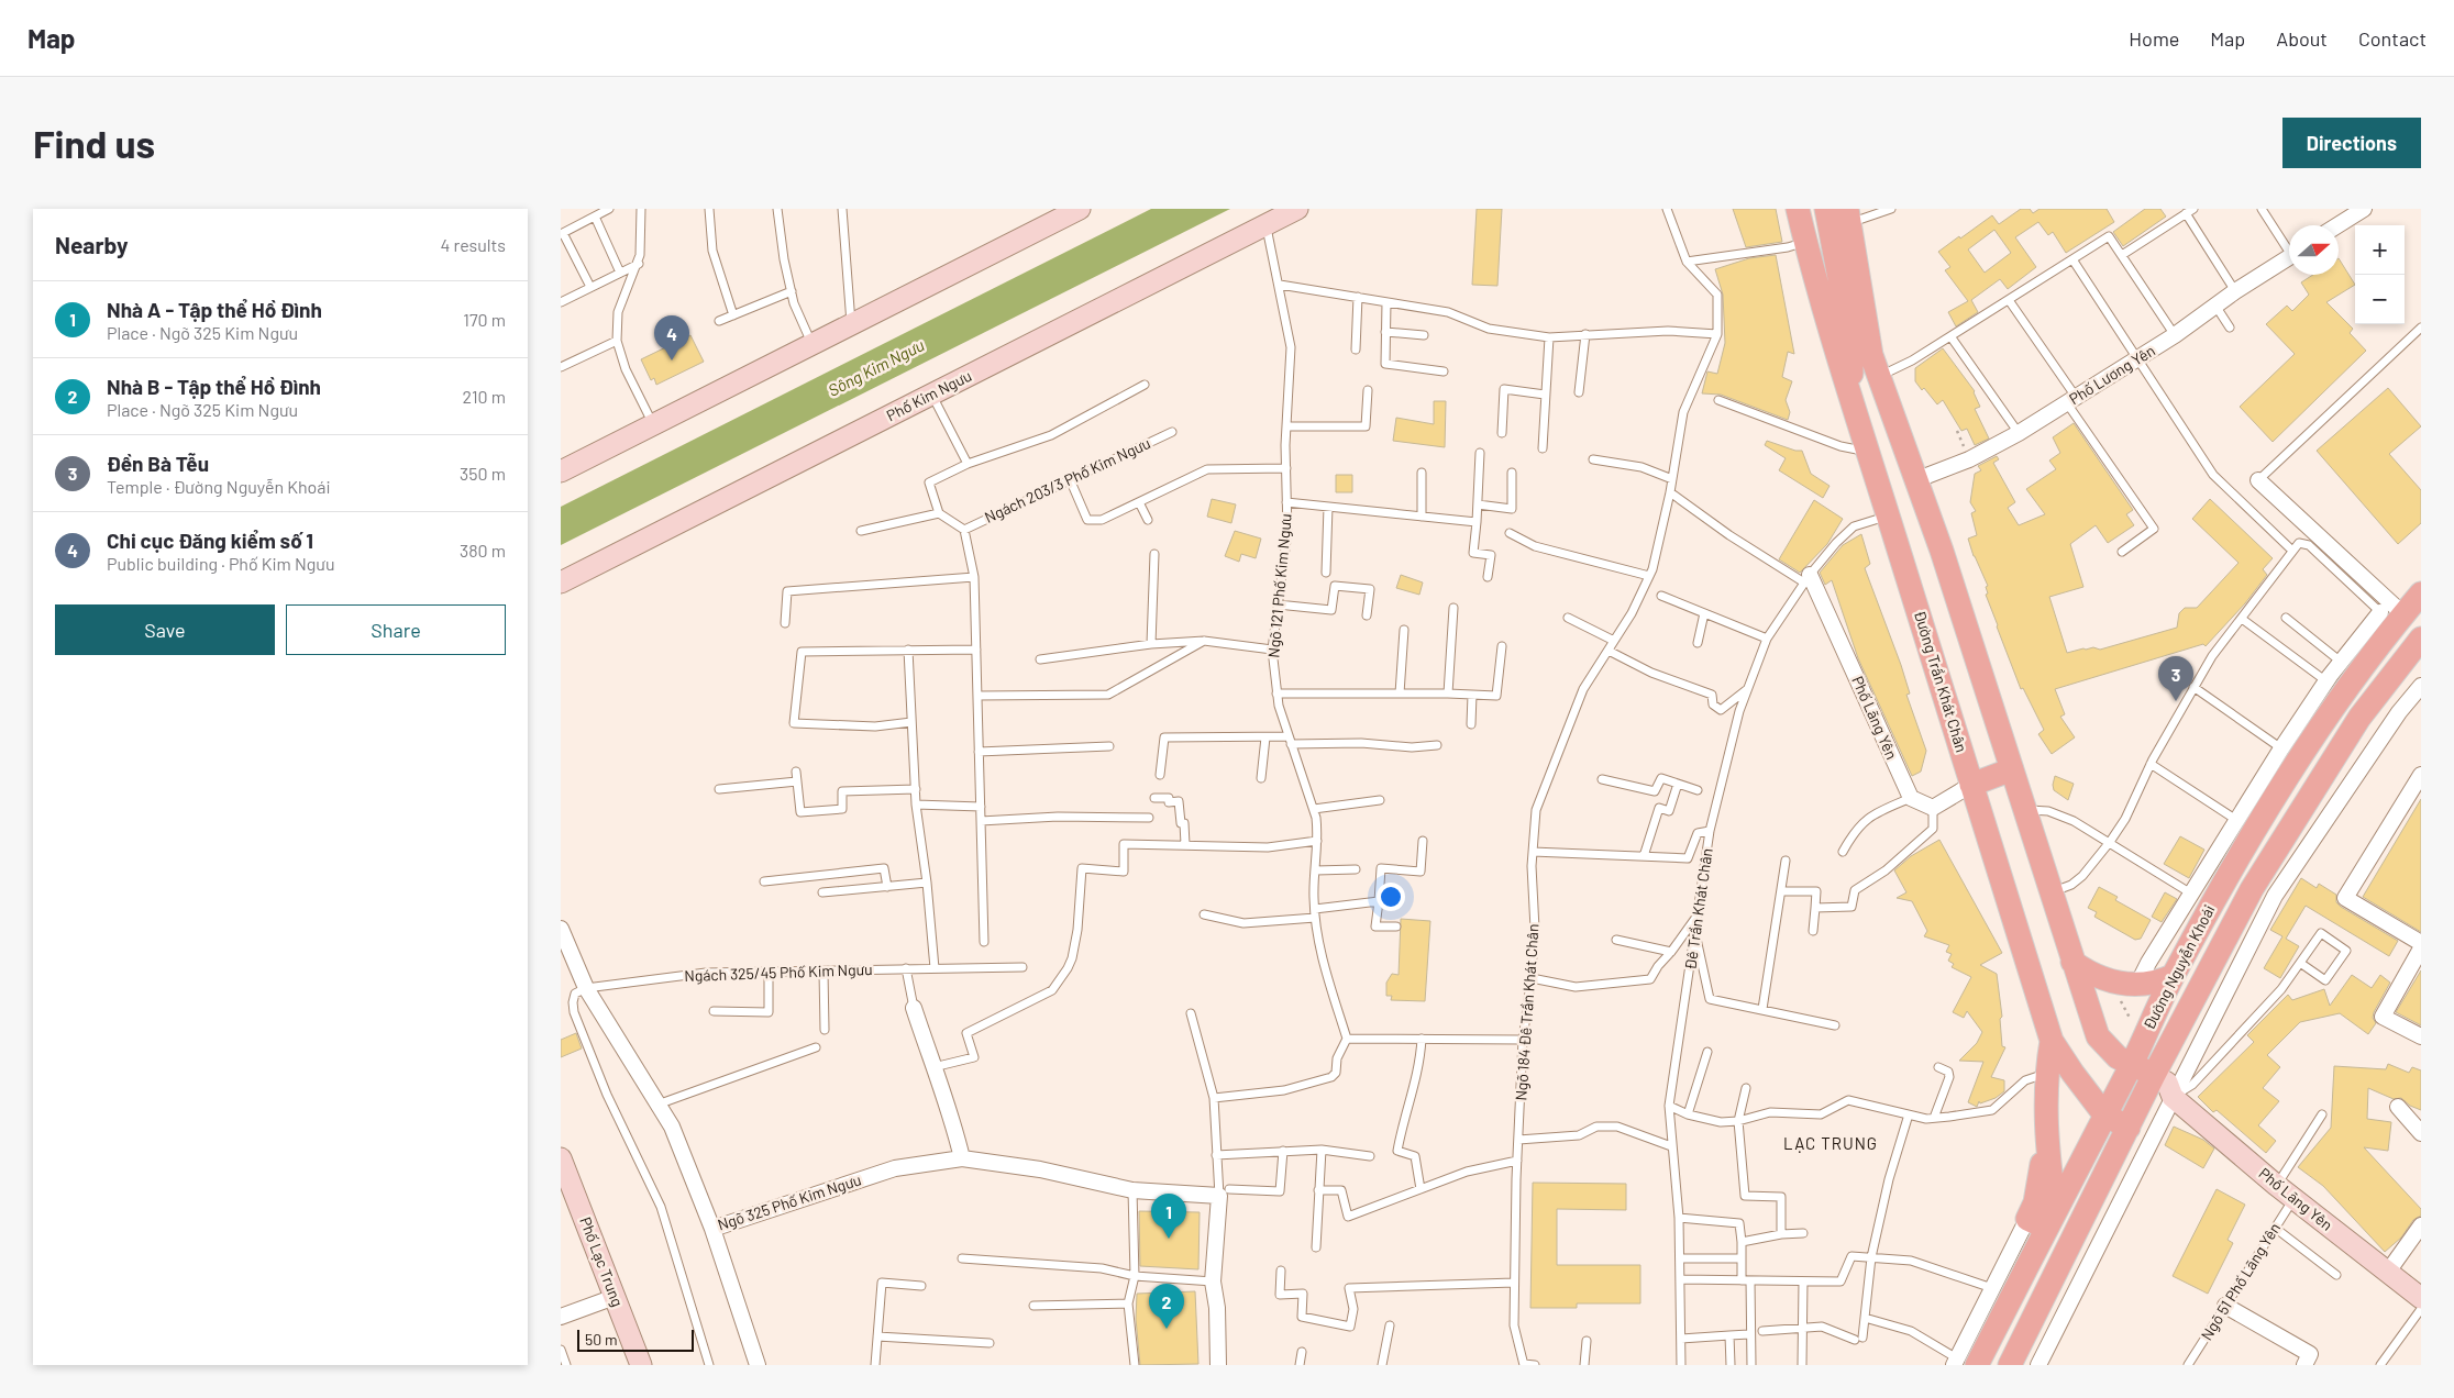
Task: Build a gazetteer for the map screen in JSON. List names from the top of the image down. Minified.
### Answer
{"streets":{"main road":["Phố Kim Ngưu","Đường Trần Khát Chân","Phố Lãng Yên","Đường Nguyễn Khoái","Phố Lạc Trung"],"street":["Phố Lương Yên","Ngõ 325 Phố Kim Ngưu"],"lane":["Ngách 203/3 Phố Kim Ngưu","Ngõ 121 Phố Kim Ngưu","Đê Trần Khát Chân","Ngách 325/45 Phố Kim Ngưu","Ngõ 184 Đê Trần Khát Chân","Ngõ 51 Phố Lãng Yên"]},"crossings":[["Phố Kim Ngưu","Ngõ 121 Phố Kim Ngưu"],["Đường Trần Khát Chân","Đê Trần Khát Chân"],["Đường Trần Khát Chân","Đường Nguyễn Khoái"],["Phố Lãng Yên","Đê Trần Khát Chân"],["Phố Lãng Yên","Đường Nguyễn Khoái"],["Phố Lãng Yên","Ngõ 51 Phố Lãng Yên"],["Ngách 325/45 Phố Kim Ngưu","Ngõ 325 Phố Kim Ngưu"]],"districts":["LẠC TRUNG"],"water":["Sông Kim Ngưu"],"scale_bar":"50 m","north":"right","page":{"header":"Map","nav":["Home","Map","About","Contact"],"buttons":["Directions",["Save","Share"]],"title":"Find us","heading":["Nearby","4 results"],"map_buttons":["+","−"],"list":[{"mark":"1","name":"Nhà A - Tập thể Hồ Đình","note":"Place · Ngõ 325 Kim Ngưu","value":"170 m"},{"mark":"2","name":"Nhà B - Tập thể Hồ Đình","note":"Place · Ngõ 325 Kim Ngưu","value":"210 m"},{"mark":"3","name":"Đền Bà Tễu","note":"Temple · Đường Nguyễn Khoái","value":"350 m"},{"mark":"4","name":"Chi cục Đăng kiểm số 1","note":"Public building · Phố Kim Ngưu","value":"380 m"}],"pins":["4","3","1","2"],"scale":"50 m"}}
